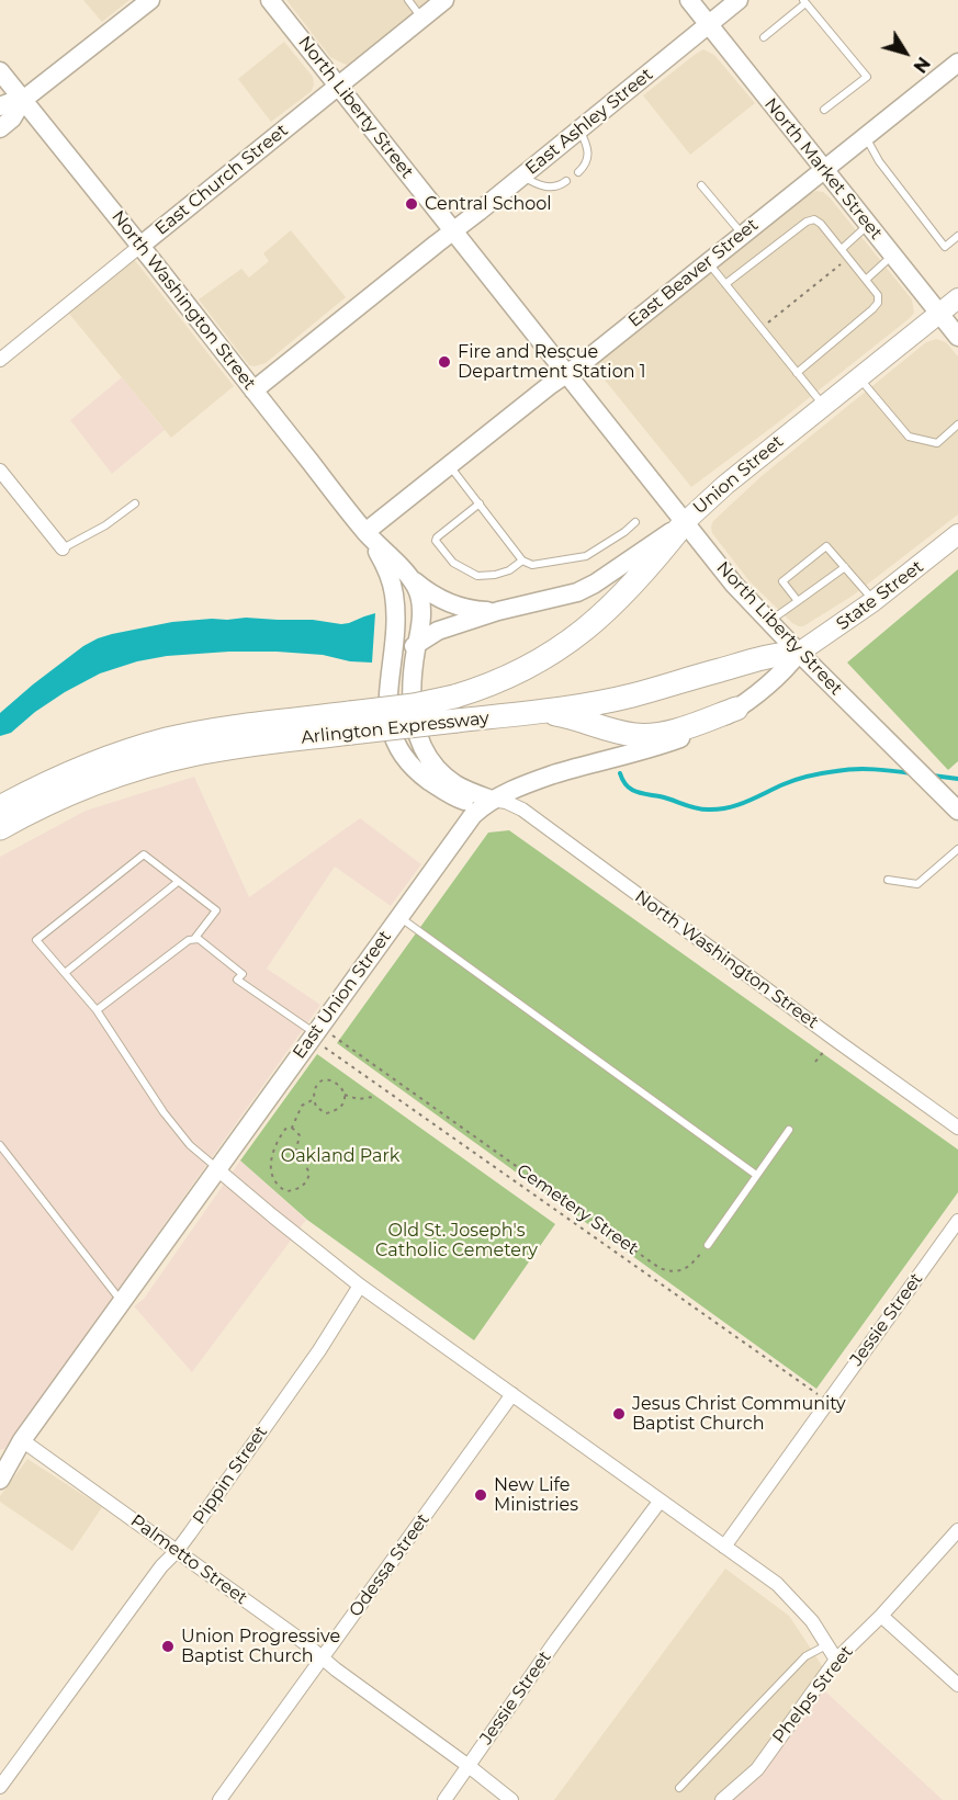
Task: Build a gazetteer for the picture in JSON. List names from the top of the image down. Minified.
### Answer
{"streets":{"highway":["Arlington Expressway"],"main road":["Union Street","State Street"],"street":["North Liberty Street","East Ashley Street","North Market Street","East Church Street","East Beaver Street","North Washington Street","East Union Street","Jessie Street","Pippin Street","Palmetto Street","Odessa Street","Phelps Street"],"path":["Cemetery Street"]},"crossings":[["North Liberty Street","East Ashley Street"],["North Liberty Street","East Church Street"],["North Liberty Street","East Beaver Street"],["North Liberty Street","Union Street"],["North Liberty Street","State Street"],["North Liberty Street","Arlington Expressway"],["North Liberty Street","East Union Street"],["East Ashley Street","North Market Street"],["East Ashley Street","North Washington Street"],["North Market Street","East Beaver Street"],["North Market Street","Union Street"],["East Church Street","North Washington Street"],["East Beaver Street","North Washington Street"],["North Washington Street","Union Street"],["North Washington Street","East Union Street"],["Union Street","Arlington Expressway"],["State Street","Arlington Expressway"],["State Street","East Union Street"],["Arlington Expressway","East Union Street"],["East Union Street","Cemetery Street"],["East Union Street","Palmetto Street"],["Cemetery Street","Jessie Street"],["Jessie Street","Palmetto Street"],["Pippin Street","Palmetto Street"],["Palmetto Street","Odessa Street"]],"parks":["Oakland Park","Old St. Joseph's Catholic Cemetery"],"places":["Central School","Fire and Rescue Department Station 1","Jesus Christ Community Baptist Church","New Life Ministries","Union Progressive Baptist Church"],"north":"bottom right"}
